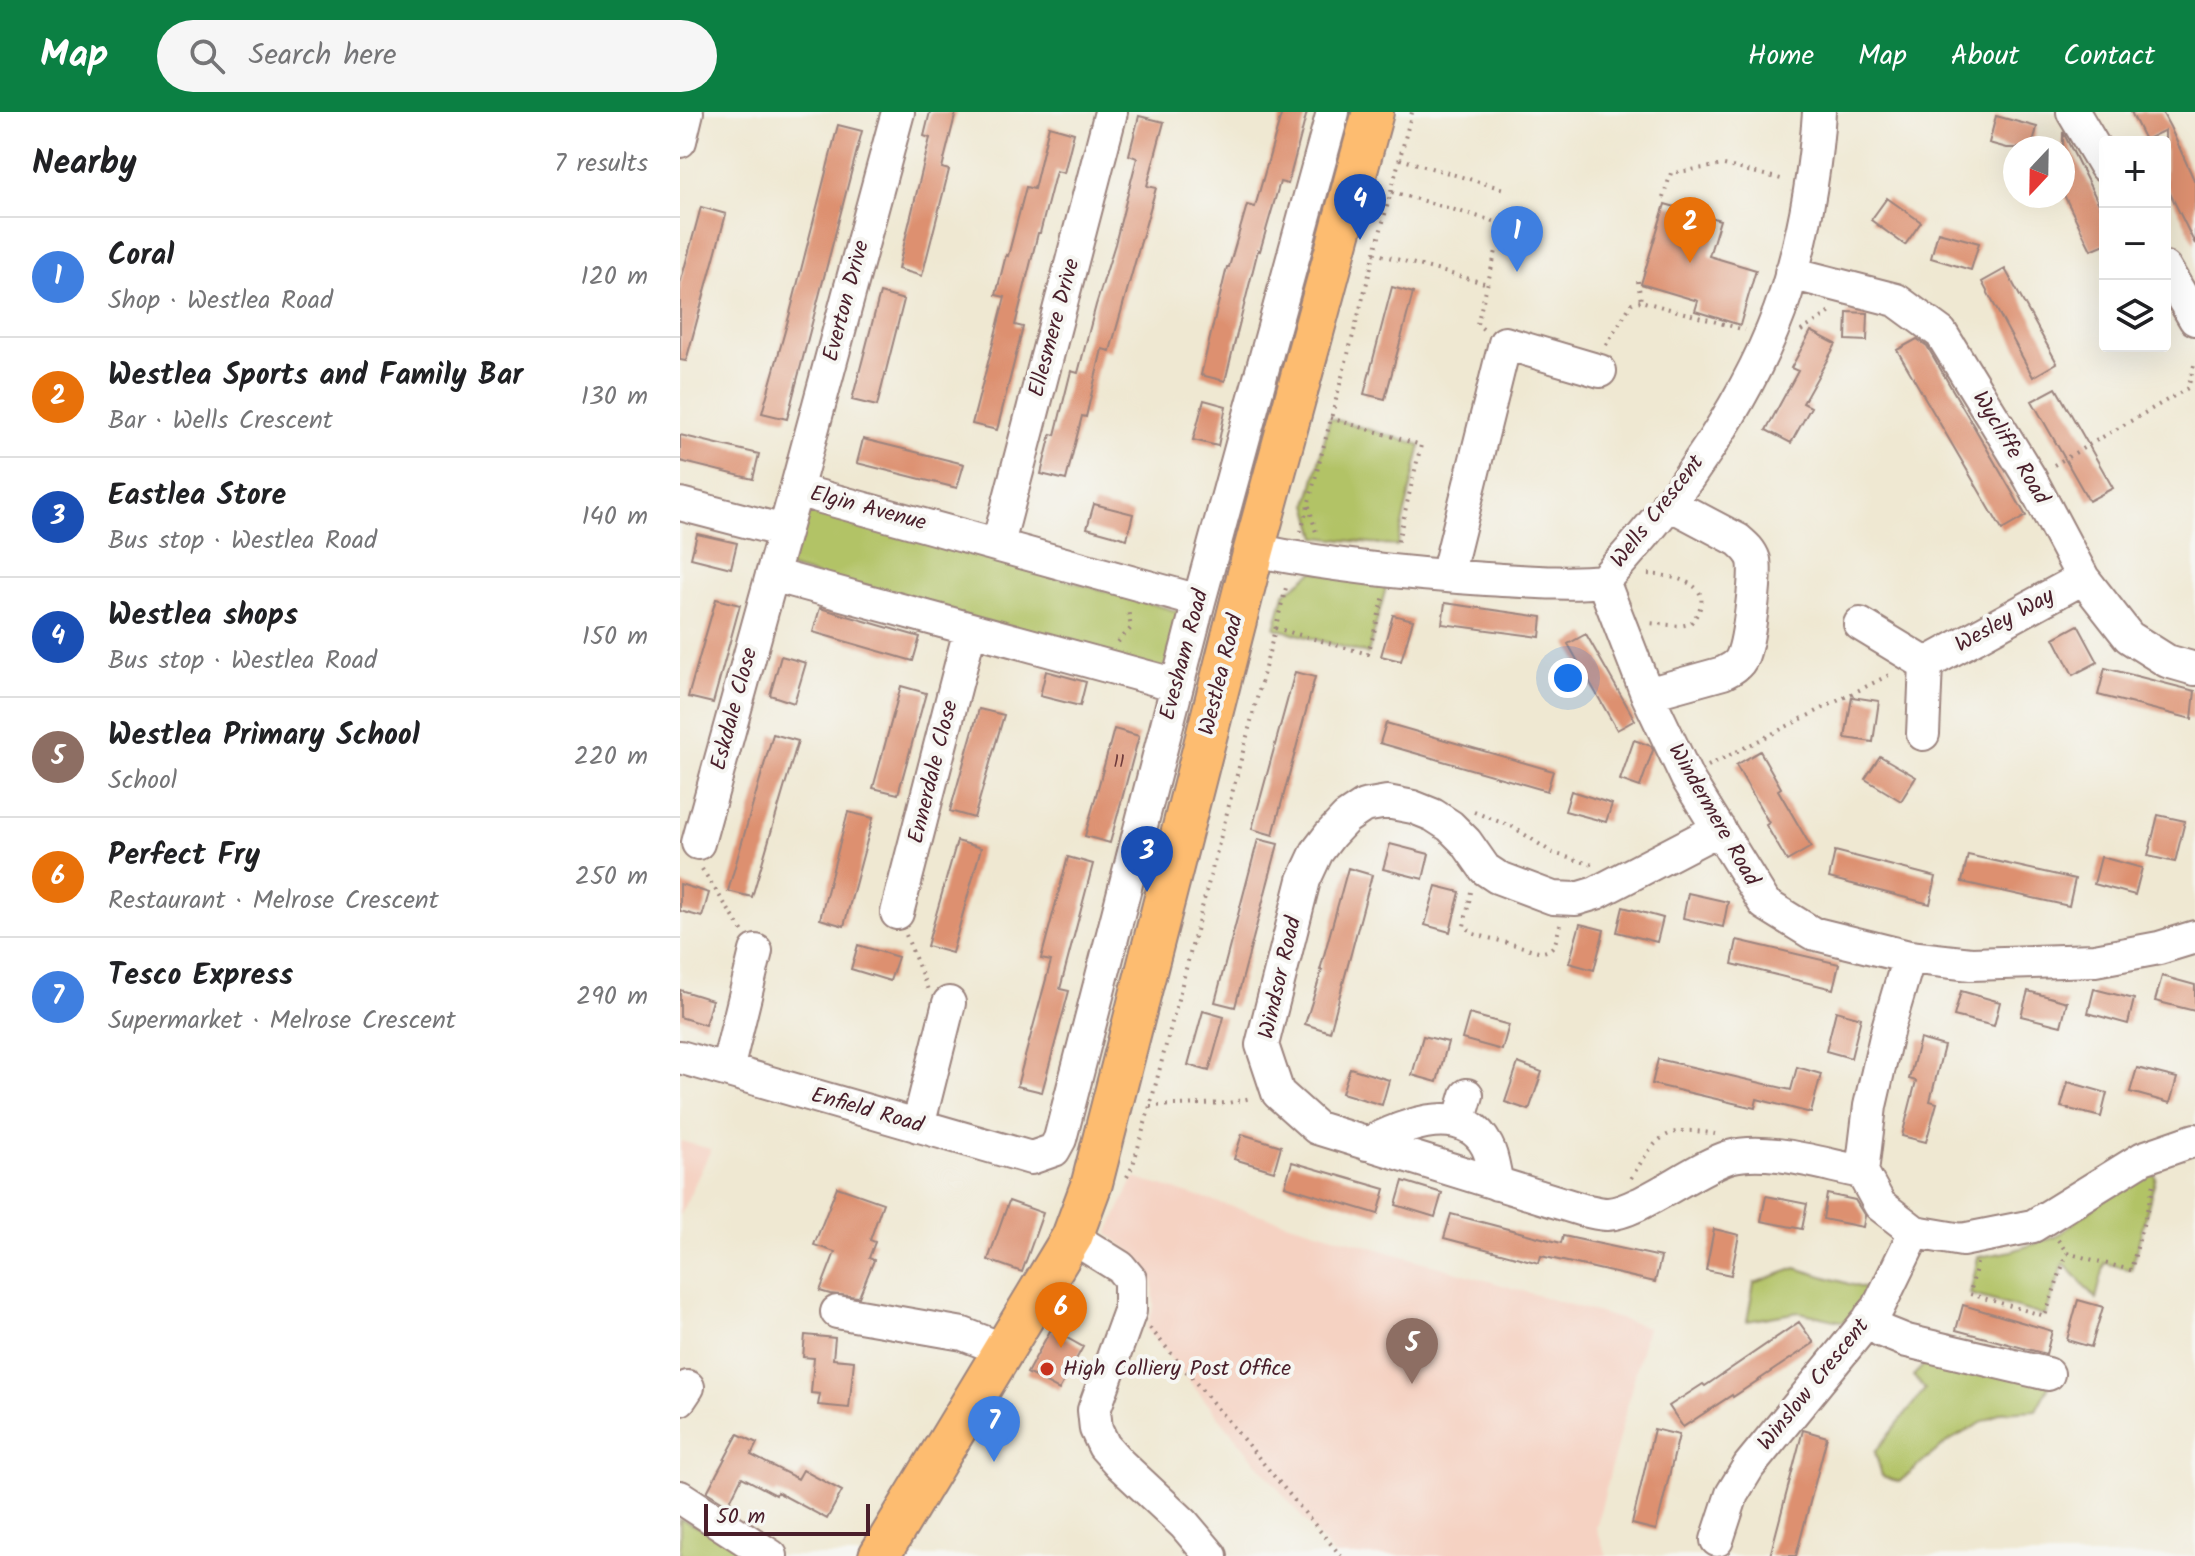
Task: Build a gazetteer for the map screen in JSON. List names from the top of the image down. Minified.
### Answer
{"streets":{"main road":["Westlea Road"],"street":["Everton Drive","Ellesmere Drive","Wycliffe Road","Elgin Avenue","Wells Crescent","Wesley Way","Evesham Road","Eskdale Close","Ennerdale Close","Windermere Road","Windsor Road","Enfield Road","Winslow Crescent"]},"crossings":[["Everton Drive","Elgin Avenue"],["Ellesmere Drive","Elgin Avenue"],["Wycliffe Road","Wells Crescent"],["Wycliffe Road","Wesley Way"],["Elgin Avenue","Evesham Road"],["Elgin Avenue","Eskdale Close"],["Wells Crescent","Westlea Road"],["Wells Crescent","Windermere Road"],["Evesham Road","Enfield Road"]],"places":["High Colliery Post Office"],"house_numbers":["11"],"scale_bar":"50 m","north":"bottom","page":{"header":"Map","search":"Search here","nav":["Home","Map","About","Contact"],"heading":["Nearby","7 results"],"map_buttons":["+","−"],"pins":["4","2","1","3","6","5","7"],"list":[{"mark":"1","name":"Coral","note":"Shop · Westlea Road","value":"120 m"},{"mark":"2","name":"Westlea Sports and Family Bar","note":"Bar · Wells Crescent","value":"130 m"},{"mark":"3","name":"Eastlea Store","note":"Bus stop · Westlea Road","value":"140 m"},{"mark":"4","name":"Westlea shops","note":"Bus stop · Westlea Road","value":"150 m"},{"mark":"5","name":"Westlea Primary School","note":"School","value":"220 m"},{"mark":"6","name":"Perfect Fry","note":"Restaurant · Melrose Crescent","value":"250 m"},{"mark":"7","name":"Tesco Express","note":"Supermarket · Melrose Crescent","value":"290 m"}],"scale":"50 m"}}
